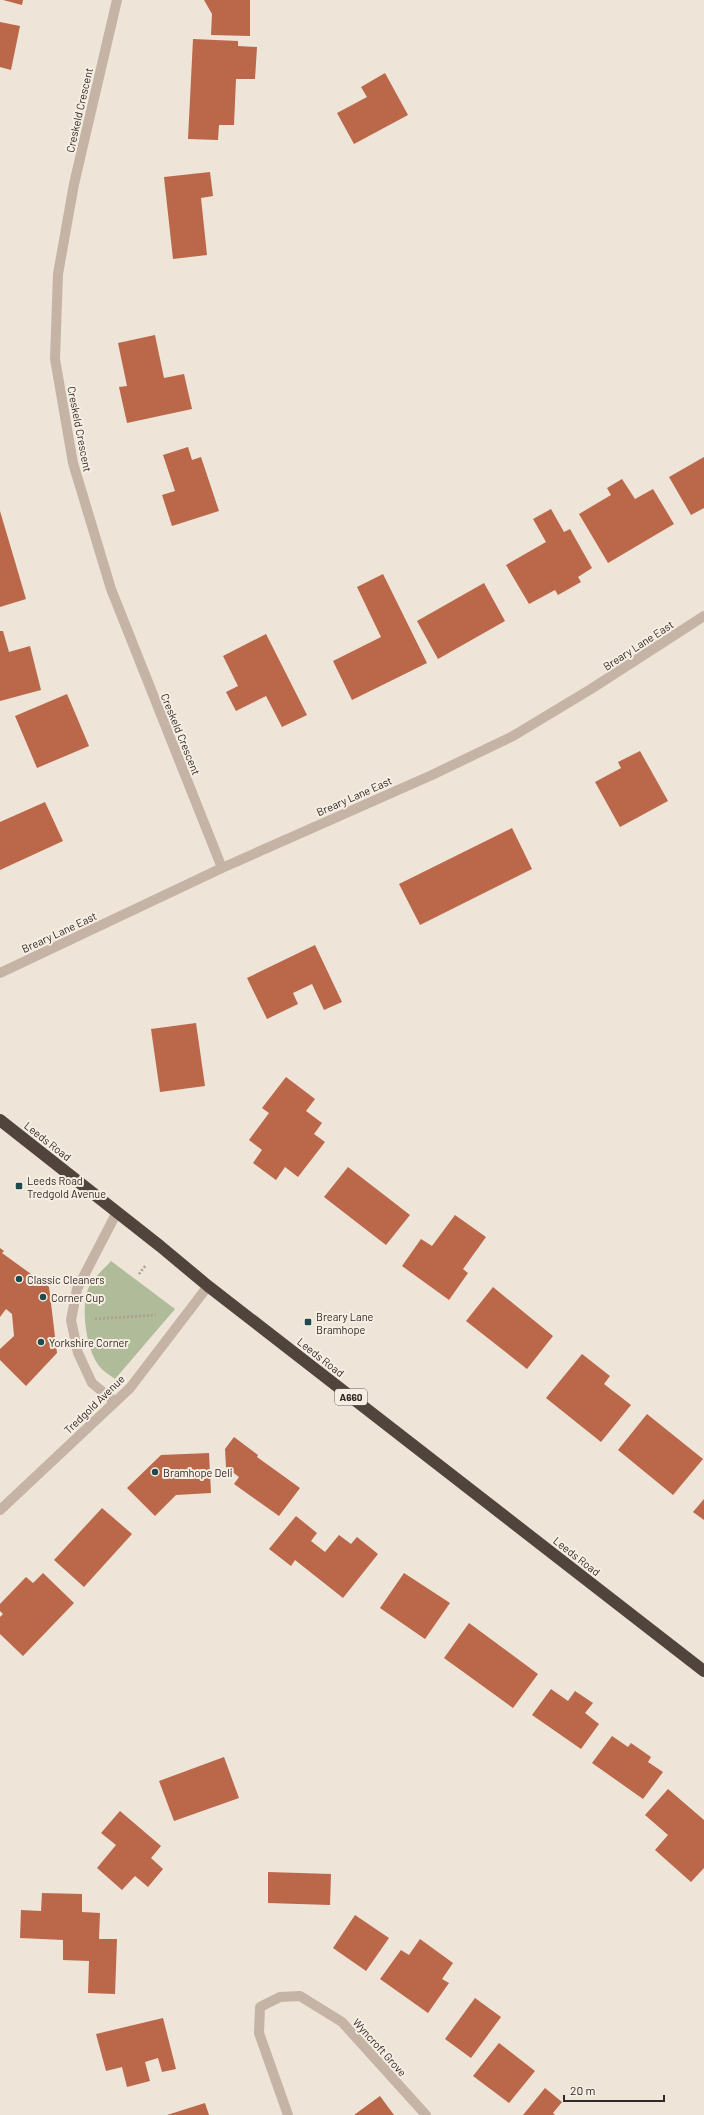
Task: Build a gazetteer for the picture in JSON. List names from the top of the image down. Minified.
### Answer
{"streets":{"highway":["Leeds Road","A660"],"street":["Creskeld Crescent","Breary Lane East","Tredgold Avenue","Wyncroft Grove"]},"crossings":[["Creskeld Crescent","Breary Lane East"],["Leeds Road","Tredgold Avenue"]],"places":{"transit":["Leeds Road Tredgold Avenue","Breary Lane Bramhope"],"other":["Classic Cleaners","Corner Cup","Yorkshire Corner","Bramhope Deli"]},"scale_bar":"20 m"}
